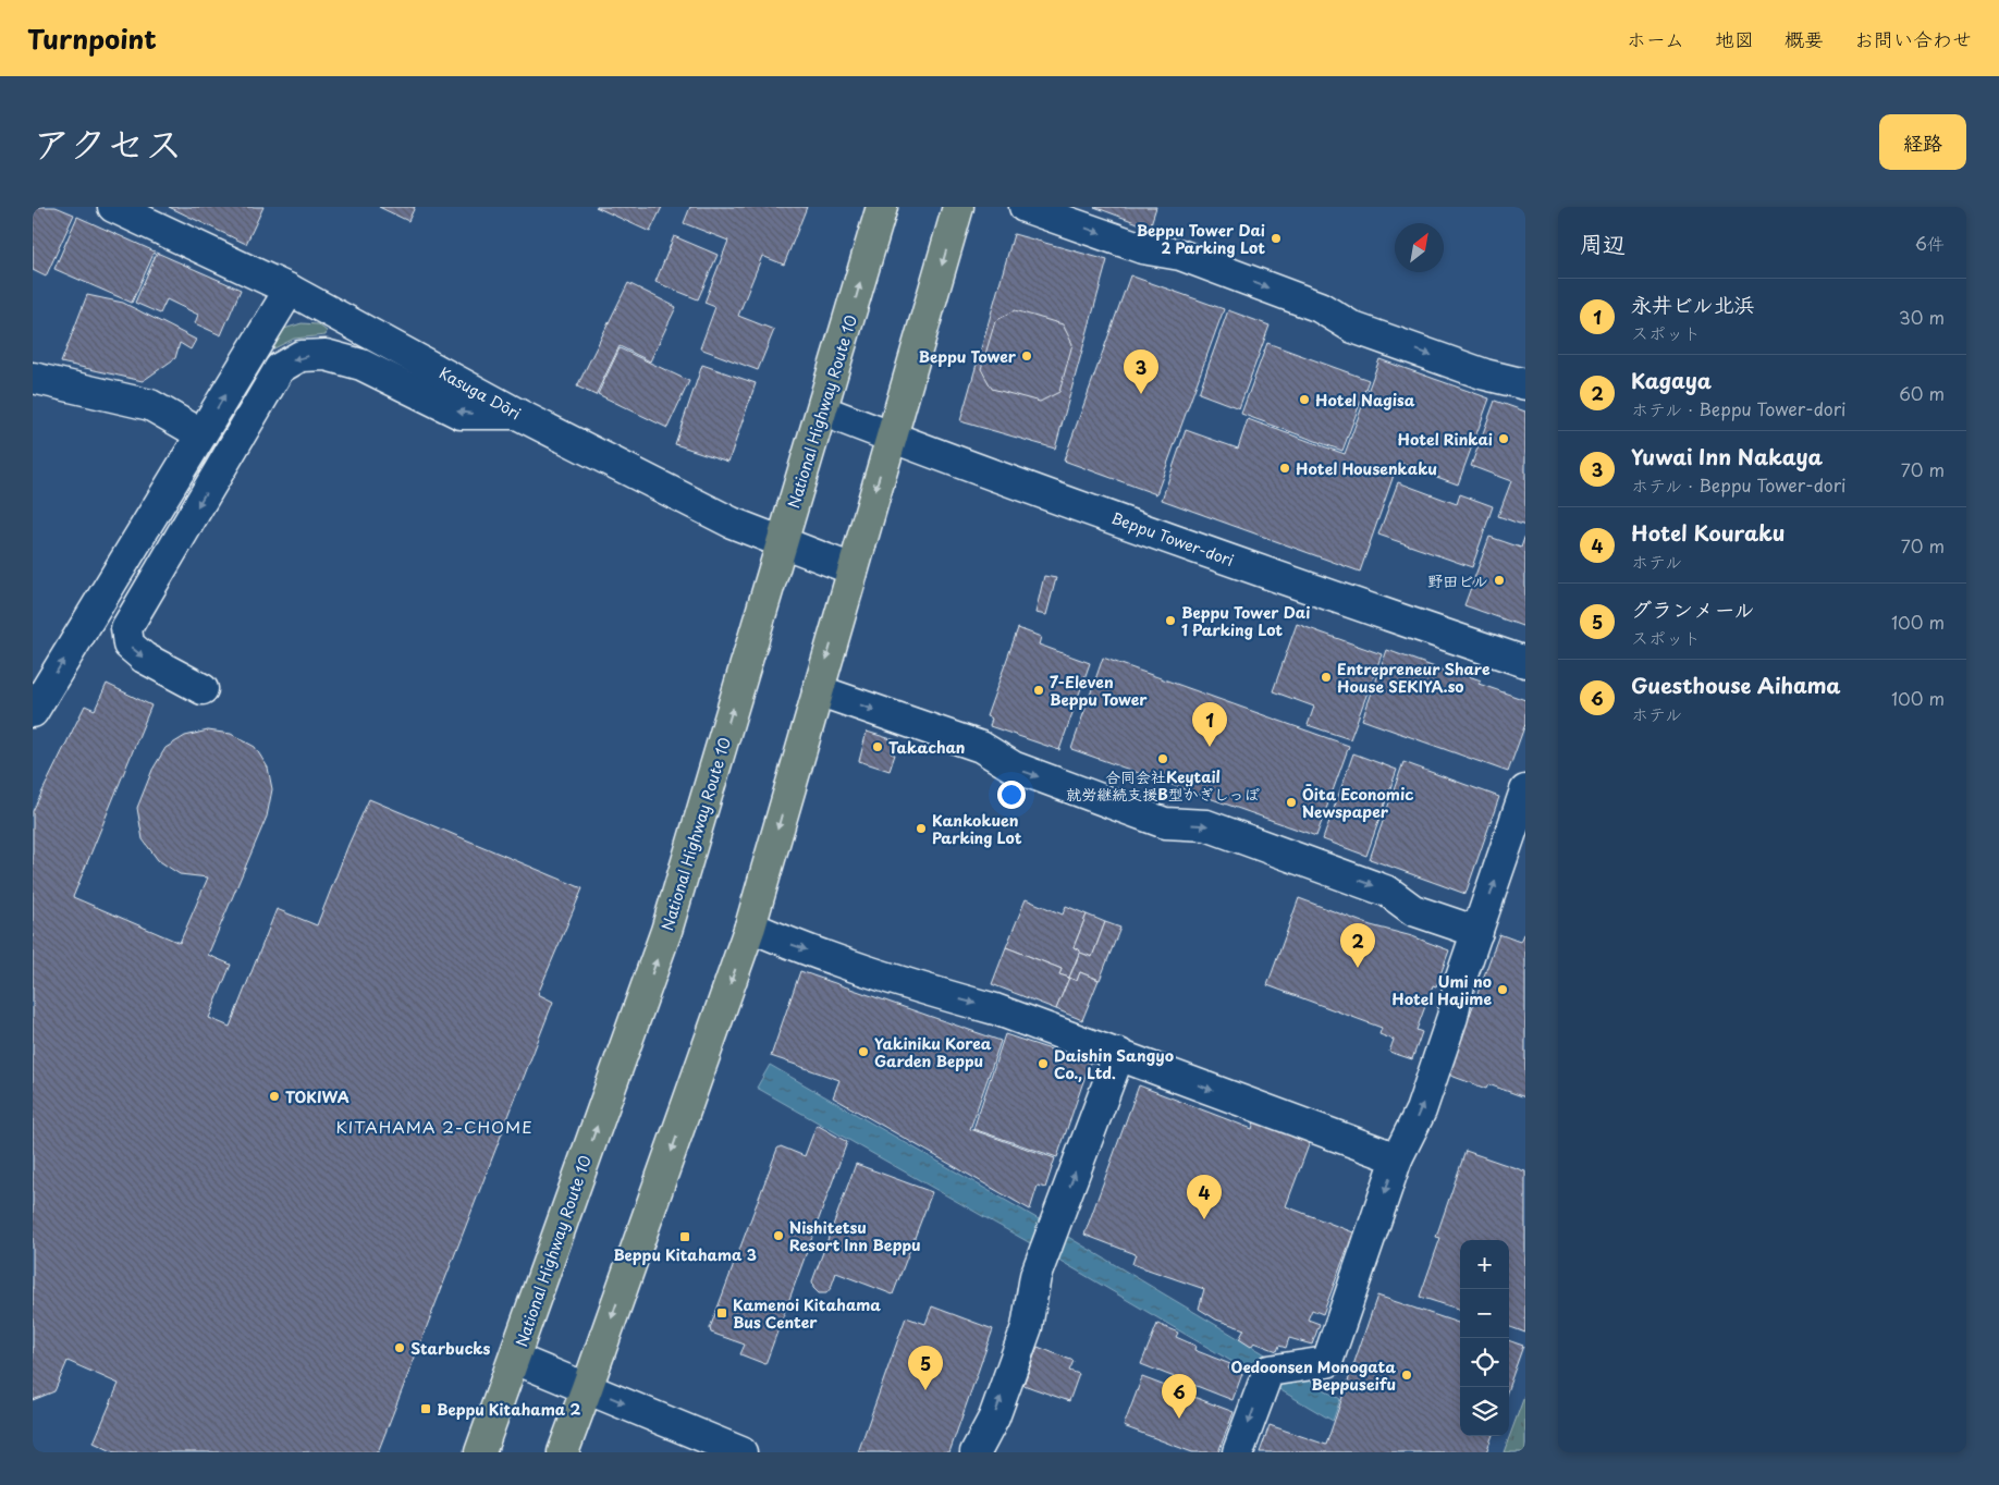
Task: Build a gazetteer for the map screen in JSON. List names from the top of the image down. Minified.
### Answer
{"streets":{"highway":["National Highway Route 10"],"street":["Kasuga Dōri","Beppu Tower-dori"]},"crossings":[["Kasuga Dōri","National Highway Route 10"],["National Highway Route 10","Beppu Tower-dori"]],"districts":["KITAHAMA 2-CHOME"],"places":{"other":["Beppu Tower Dai 2 Parking Lot","Beppu Tower","Hotel Nagisa","Hotel Rinkai","Hotel Housenkaku","野田ビル","Beppu Tower Dai 1 Parking Lot","Entrepreneur Share House SEKIYA.so","7-Eleven Beppu Tower","Takachan","合同会社Keytail 就労継続支援B型かぎしっぽ","Ōita Economic Newspaper","Kankokuen Parking Lot","Umi no Hotel Hajime","Yakiniku Korea Garden Beppu","Daishin Sangyo Co., Ltd.","TOKIWA","Nishitetsu Resort Inn Beppu","Starbucks","Oedoonsen Monogata Beppuseifu"],"transit":["Beppu Kitahama 3","Kamenoi Kitahama Bus Center","Beppu Kitahama 2"]},"north":"top right","page":{"header":"Turnpoint","nav":["ホーム","地図","概要","お問い合わせ"],"title":"アクセス","buttons":"経路","heading":["周辺","6件"],"list":[{"mark":"1","name":"永井ビル北浜","note":"スポット","value":"30 m"},{"mark":"2","name":"Kagaya","note":"ホテル · Beppu Tower-dori","value":"60 m"},{"mark":"3","name":"Yuwai Inn Nakaya","note":"ホテル · Beppu Tower-dori","value":"70 m"},{"mark":"4","name":"Hotel Kouraku","note":"ホテル","value":"70 m"},{"mark":"5","name":"グランメール","note":"スポット","value":"100 m"},{"mark":"6","name":"Guesthouse Aihama","note":"ホテル","value":"100 m"}],"pins":["3","1","2","4","5","6"],"map_buttons":["+","−"]}}
